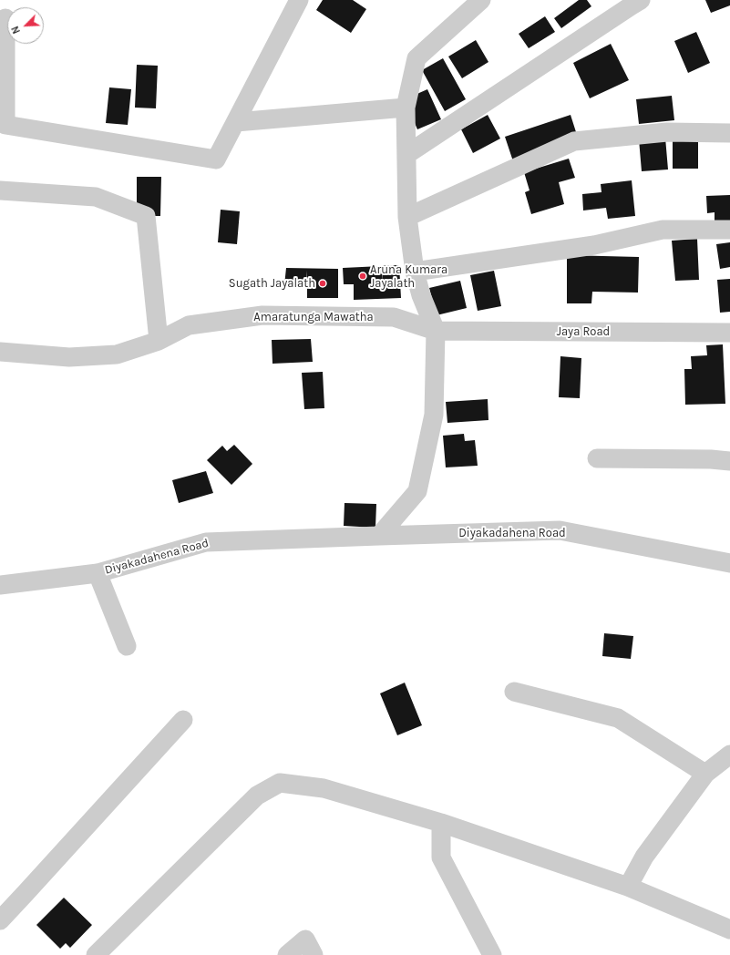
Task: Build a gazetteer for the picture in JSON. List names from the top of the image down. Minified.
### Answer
{"streets":{"street":["Amaratunga Mawatha","Jaya Road","Diyakadahena Road"]},"crossings":[["Amaratunga Mawatha","Jaya Road"]],"places":["Aruna Kumara Jayalath","Sugath Jayalath"],"north":"bottom left"}
